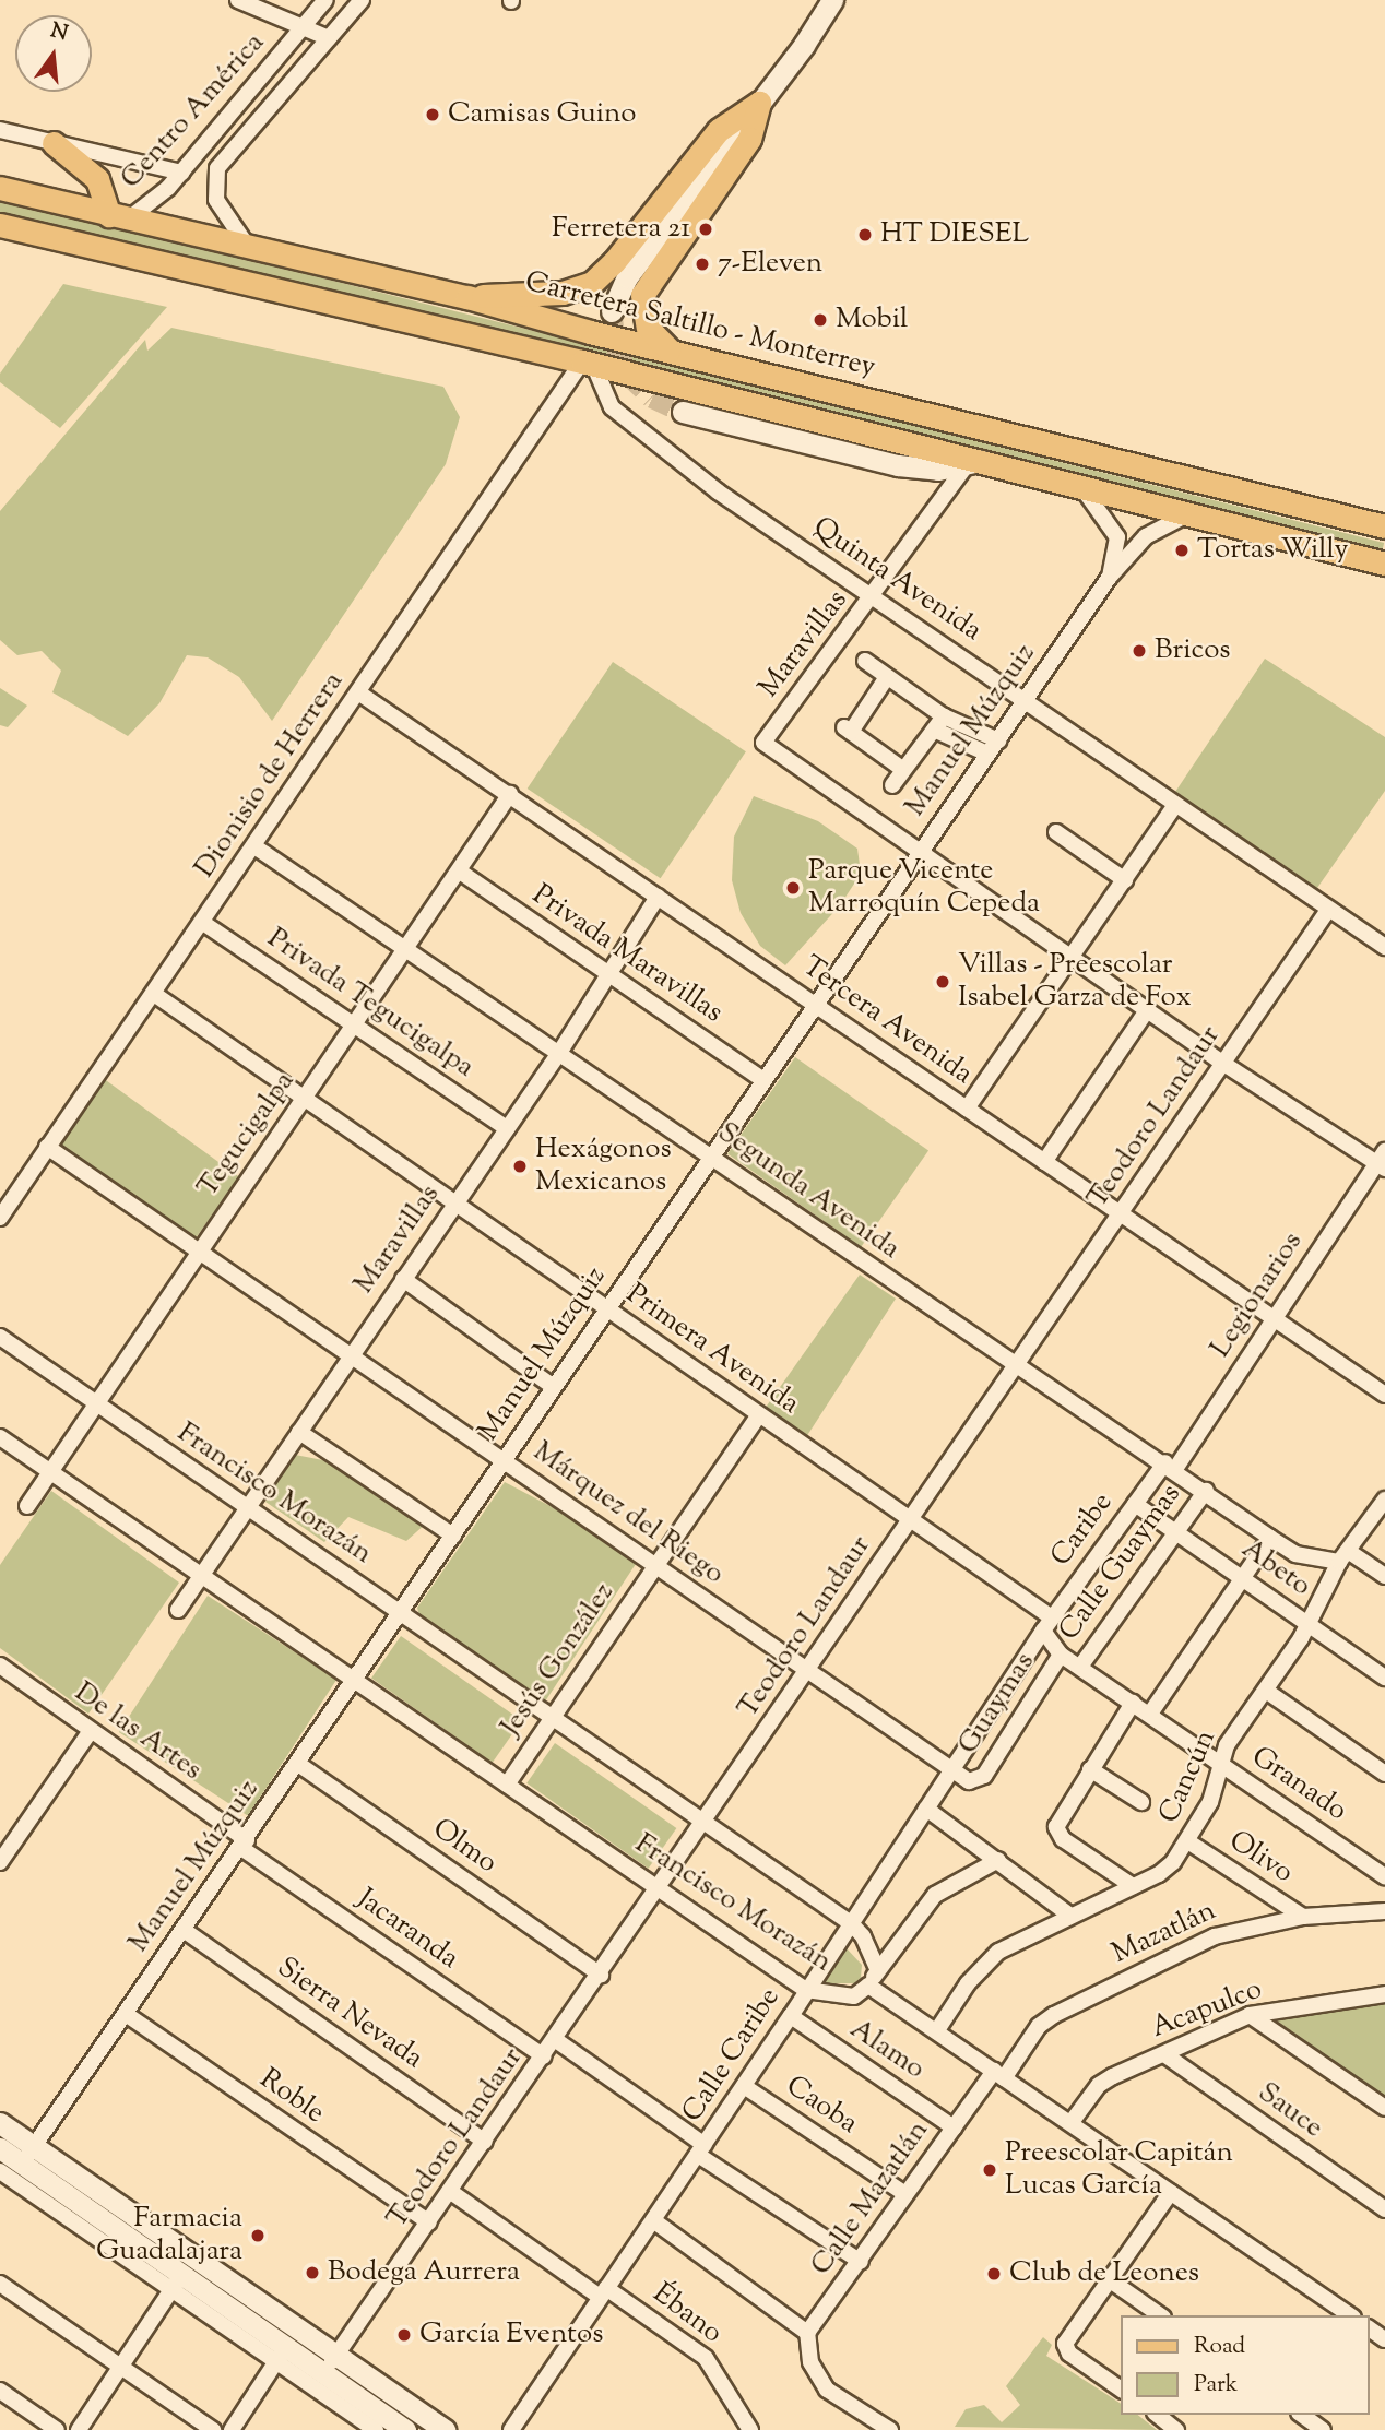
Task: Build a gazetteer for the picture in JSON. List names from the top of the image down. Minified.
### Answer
{"streets":{"main road":["Carretera Saltillo - Monterrey"],"street":["Centro América","Quinta Avenida","Maravillas","Manuel Múzquiz","Dionisio de Herrera","Privada Maravillas","Privada Tegucigalpa","Tercera Avenida","Teodoro Landaur","Tegucigalpa","Segunda Avenida","Legionarios","Primera Avenida","Francisco Morazán","Márquez del Riego","Caribe","Calle Guaymas","Abeto","Jesús González","Guaymas","De las Artes","Cancún","Granado","Olmo","Olivo","Jacaranda","Mazatlán","Acapulco","Sierra Nevada","Alamo","Calle Caribe","Roble","Caoba","Sauce","Calle Mazatlán","Ébano"]},"crossings":[["Centro América","Carretera Saltillo - Monterrey"],["Quinta Avenida","Maravillas"],["Quinta Avenida","Manuel Múzquiz"],["Quinta Avenida","Dionisio de Herrera"],["Quinta Avenida","Teodoro Landaur"],["Maravillas","Manuel Múzquiz"],["Maravillas","Privada Maravillas"],["Maravillas","Privada Tegucigalpa"],["Maravillas","Tercera Avenida"],["Maravillas","Segunda Avenida"],["Maravillas","Primera Avenida"],["Maravillas","Francisco Morazán"],["Maravillas","Márquez del Riego"],["Manuel Múzquiz","Privada Maravillas"],["Manuel Múzquiz","Tercera Avenida"],["Manuel Múzquiz","Segunda Avenida"],["Manuel Múzquiz","Primera Avenida"],["Manuel Múzquiz","Francisco Morazán"],["Manuel Múzquiz","Márquez del Riego"],["Manuel Múzquiz","De las Artes"],["Manuel Múzquiz","Olmo"],["Manuel Múzquiz","Jacaranda"],["Manuel Múzquiz","Sierra Nevada"],["Manuel Múzquiz","Roble"],["Dionisio de Herrera","Privada Tegucigalpa"],["Dionisio de Herrera","Tercera Avenida"],["Dionisio de Herrera","Segunda Avenida"],["Dionisio de Herrera","Primera Avenida"],["Dionisio de Herrera","Márquez del Riego"],["Privada Maravillas","Tegucigalpa"],["Privada Tegucigalpa","Tegucigalpa"],["Tercera Avenida","Teodoro Landaur"],["Tercera Avenida","Tegucigalpa"],["Tercera Avenida","Legionarios"],["Teodoro Landaur","Segunda Avenida"],["Teodoro Landaur","Primera Avenida"],["Teodoro Landaur","Francisco Morazán"],["Teodoro Landaur","Márquez del Riego"],["Teodoro Landaur","Olmo"],["Teodoro Landaur","Jacaranda"],["Teodoro Landaur","Sierra Nevada"],["Teodoro Landaur","Roble"],["Teodoro Landaur","Ébano"],["Tegucigalpa","Segunda Avenida"],["Tegucigalpa","Primera Avenida"],["Tegucigalpa","Francisco Morazán"],["Tegucigalpa","Márquez del Riego"],["Segunda Avenida","Legionarios"],["Segunda Avenida","Caribe"],["Segunda Avenida","Calle Guaymas"],["Segunda Avenida","Cancún"],["Legionarios","Caribe"],["Primera Avenida","Caribe"],["Primera Avenida","Jesús González"],["Primera Avenida","Calle Caribe"],["Francisco Morazán","Jesús González"],["Francisco Morazán","Calle Caribe"],["Márquez del Riego","Jesús González"],["Márquez del Riego","Guaymas"],["Márquez del Riego","Calle Caribe"],["Caribe","Abeto"],["Caribe","Calle Caribe"],["Calle Guaymas","Abeto"],["Calle Guaymas","Granado"],["Abeto","Cancún"],["Guaymas","Granado"],["De las Artes","Jacaranda"],["Cancún","Granado"],["Cancún","Olivo"],["Olivo","Mazatlán"],["Mazatlán","Calle Mazatlán"],["Acapulco","Sauce"],["Alamo","Calle Caribe"],["Alamo","Calle Mazatlán"],["Calle Caribe","Caoba"],["Calle Caribe","Ébano"],["Caoba","Calle Mazatlán"]],"places":["Camisas Guino","Ferretera 21","HT DIESEL","7-Eleven","Mobil","Tortas Willy","Bricos","Parque Vicente Marroquín Cepeda","Villas - Preescolar Isabel Garza de Fox","Hexágonos Mexicanos","Preescolar Capitán Lucas García","Farmacia Guadalajara","Bodega Aurrera","Club de Leones","García Eventos"],"legend":["Road","Park"],"north":"top"}
